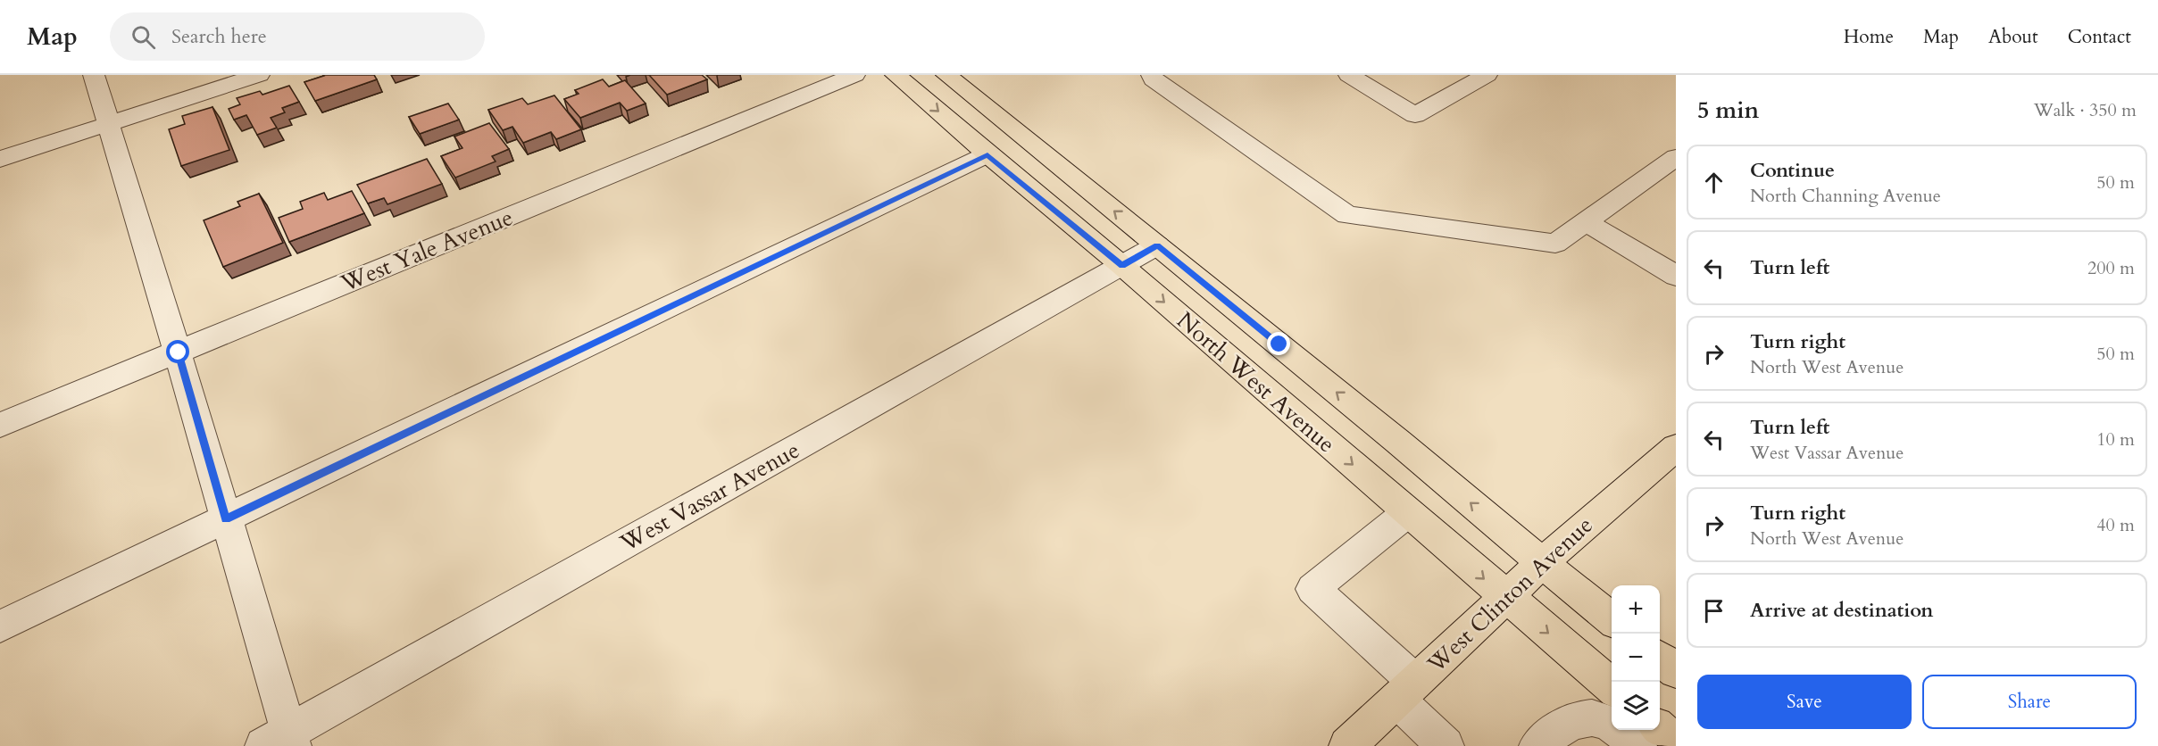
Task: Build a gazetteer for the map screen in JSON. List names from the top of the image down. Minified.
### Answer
{"streets":{"main road":["North West Avenue","West Clinton Avenue"],"street":["West Yale Avenue","West Vassar Avenue"]},"crossings":[["North West Avenue","West Vassar Avenue"],["North West Avenue","West Clinton Avenue"]],"page":{"header":"Map","search":"Search here","nav":["Home","Map","About","Contact"],"heading":["5 min","Walk · 350 m"],"list":[["Continue","North Channing Avenue","50 m"],["Turn left","200 m"],["Turn right","North West Avenue","50 m"],["Turn left","West Vassar Avenue","10 m"],["Turn right","North West Avenue","40 m"],"Arrive at destination"],"map_buttons":["+","−"],"buttons":["Save","Share"]}}
